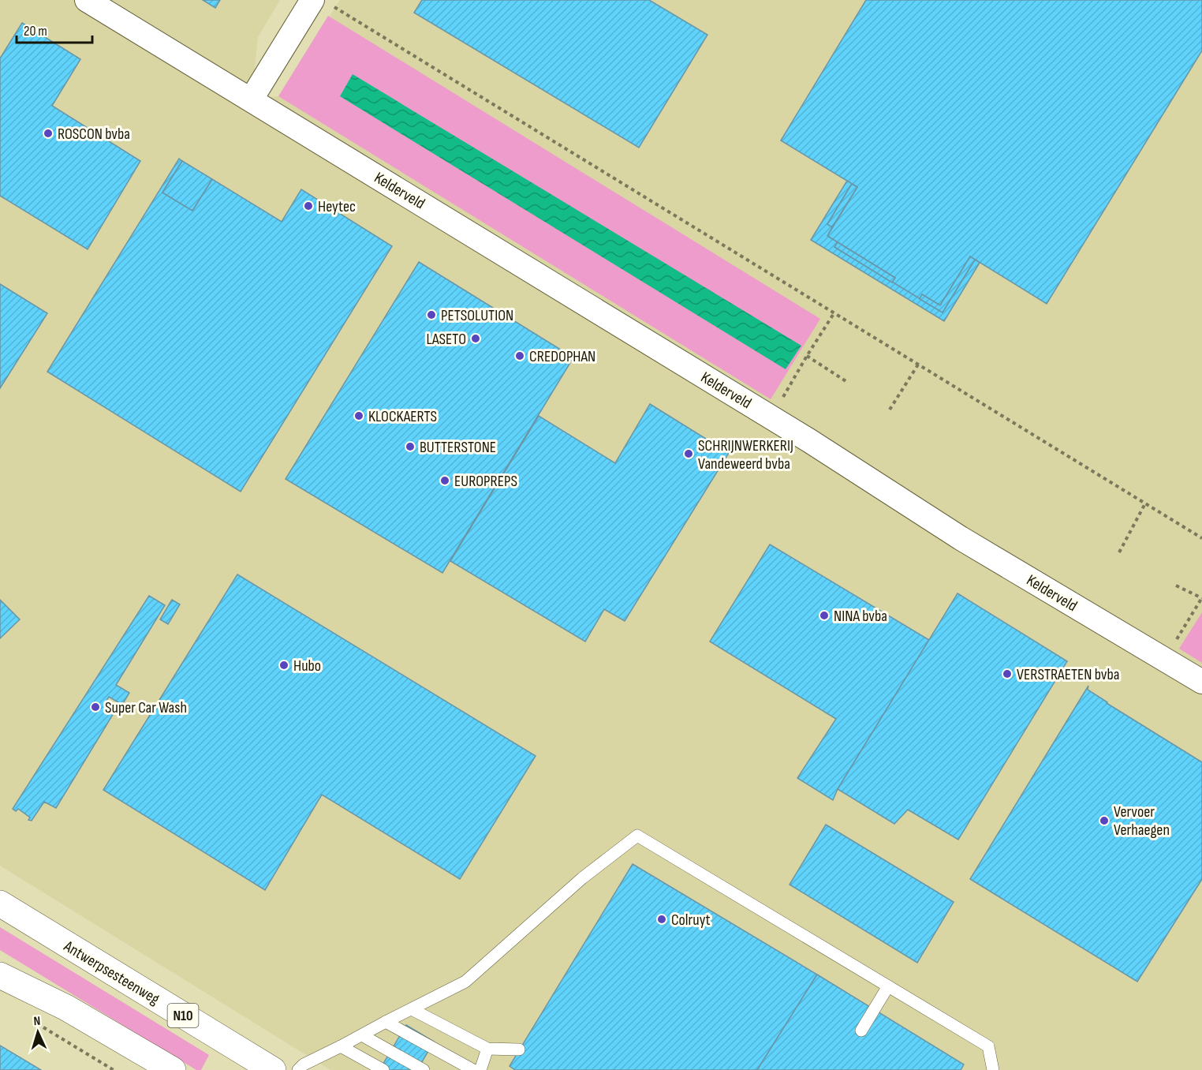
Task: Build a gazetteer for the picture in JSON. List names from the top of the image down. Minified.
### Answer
{"streets":{"main road":["Antwerpsesteenweg","N10"],"street":["Kelderveld"]},"places":["ROSCON bvba","Heytec","PETSOLUTION","LASETO","CREDOPHAN","KLOCKAERTS","BUTTERSTONE","SCHRIJNWERKERIJ Vandeweerd bvba","EUROPREPS","NINA bvba","Hubo","VERSTRAETEN bvba","Super Car Wash","Vervoer Verhaegen","Colruyt"],"scale_bar":"20 m","north":"top"}
